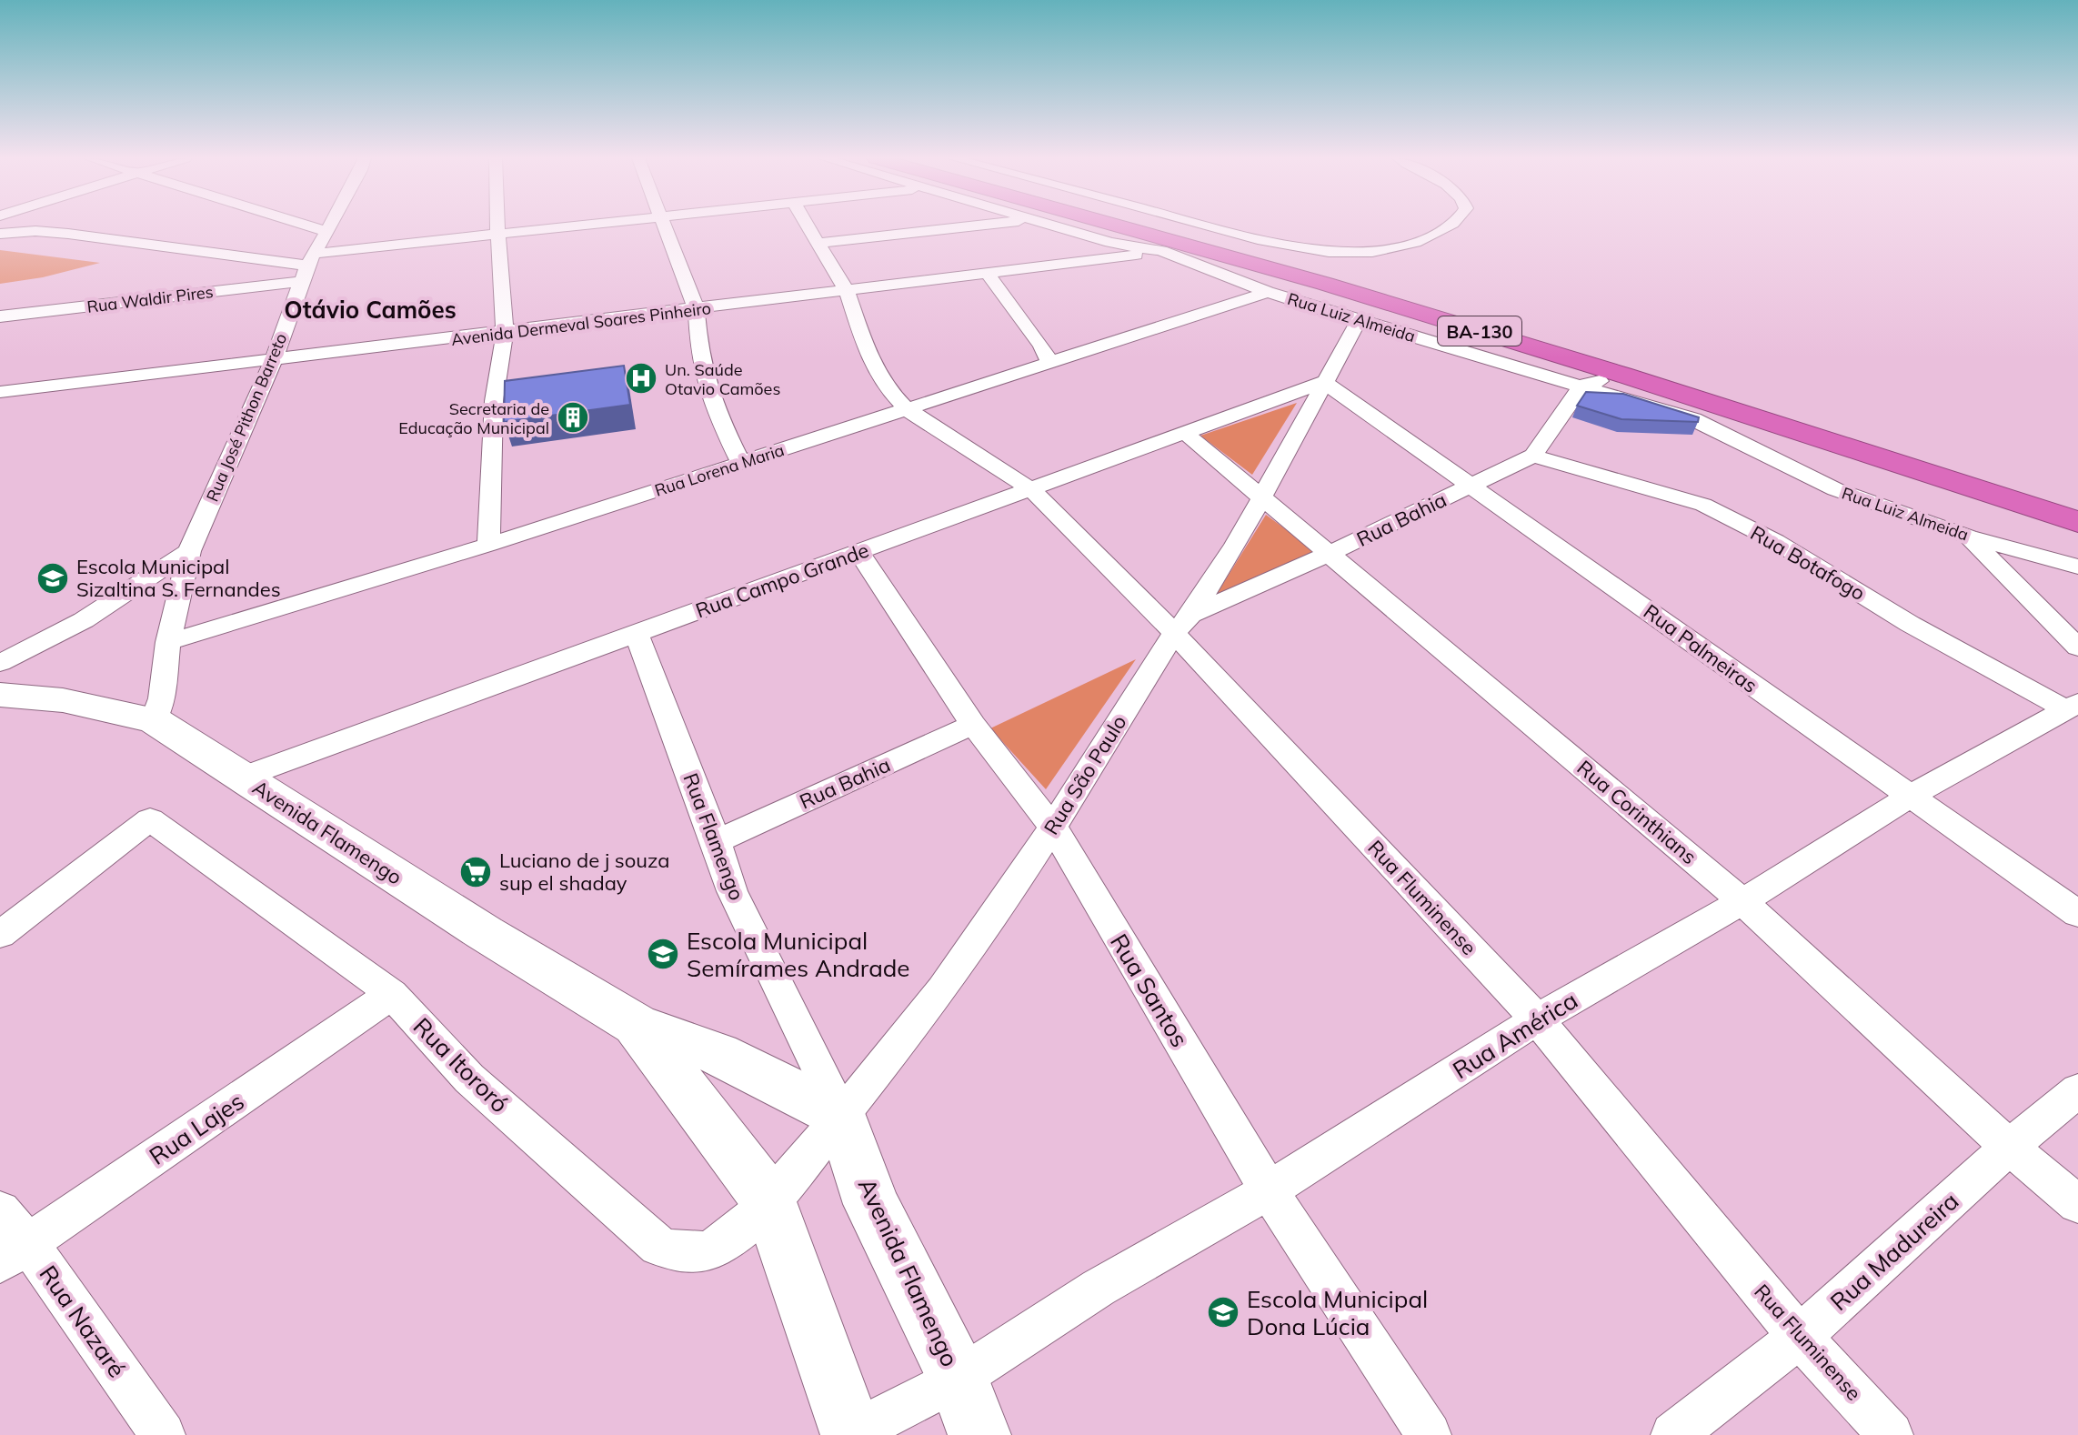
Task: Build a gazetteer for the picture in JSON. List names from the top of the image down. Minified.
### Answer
{"streets":{"highway":["BA-130"],"street":["Rua Waldir Pires","Rua Luiz Almeida","Avenida Dermeval Soares Pinheiro","Rua José Pithon Barreto","Rua Lorena Maria","Rua Bahia","Rua Botafogo","Rua Campo Grande","Rua Palmeiras","Rua São Paulo","Rua Corinthians","Avenida Flamengo","Rua Flamengo","Rua Fluminense","Rua Santos","Rua América","Rua Itororó","Rua Lajes","Rua Madureira","Rua Nazaré"]},"crossings":[["Rua Waldir Pires","Rua José Pithon Barreto"],["Rua Luiz Almeida","Avenida Dermeval Soares Pinheiro"],["Rua Luiz Almeida","Rua Lorena Maria"],["Rua Luiz Almeida","Rua Bahia"],["Rua Luiz Almeida","Rua São Paulo"],["Avenida Dermeval Soares Pinheiro","Rua José Pithon Barreto"],["Avenida Dermeval Soares Pinheiro","Rua Fluminense"],["Rua José Pithon Barreto","Rua Lorena Maria"],["Rua José Pithon Barreto","Avenida Flamengo"],["Rua Lorena Maria","Rua Fluminense"],["Rua Bahia","Rua Botafogo"],["Rua Bahia","Rua Palmeiras"],["Rua Bahia","Rua São Paulo"],["Rua Bahia","Rua Corinthians"],["Rua Bahia","Rua Flamengo"],["Rua Bahia","Rua Fluminense"],["Rua Bahia","Rua Santos"],["Rua Botafogo","Rua América"],["Rua Campo Grande","Rua Palmeiras"],["Rua Campo Grande","Rua São Paulo"],["Rua Campo Grande","Rua Corinthians"],["Rua Campo Grande","Avenida Flamengo"],["Rua Campo Grande","Rua Flamengo"],["Rua Campo Grande","Rua Fluminense"],["Rua Campo Grande","Rua Santos"],["Rua Palmeiras","Rua São Paulo"],["Rua Palmeiras","Rua América"],["Rua São Paulo","Rua Corinthians"],["Rua São Paulo","Avenida Flamengo"],["Rua São Paulo","Rua Flamengo"],["Rua São Paulo","Rua Fluminense"],["Rua São Paulo","Rua Santos"],["Rua São Paulo","Rua Itororó"],["Rua Corinthians","Rua América"],["Rua Corinthians","Rua Madureira"],["Avenida Flamengo","Rua Flamengo"],["Avenida Flamengo","Rua América"],["Avenida Flamengo","Rua Itororó"],["Rua Fluminense","Rua América"],["Rua Fluminense","Rua Madureira"],["Rua Santos","Rua América"],["Rua Itororó","Rua Lajes"],["Rua Lajes","Rua Nazaré"]],"districts":["Otávio Camões"],"places":{"hospital":["Un. Saúde Otavio Camões"],"building":["Secretaria de Educação Municipal"],"school or university":["Escola Municipal Sizaltina S. Fernandes","Escola Municipal Semírames Andrade","Escola Municipal Dona Lúcia"],"supermarket":["Luciano de j souza sup el shaday"]}}
